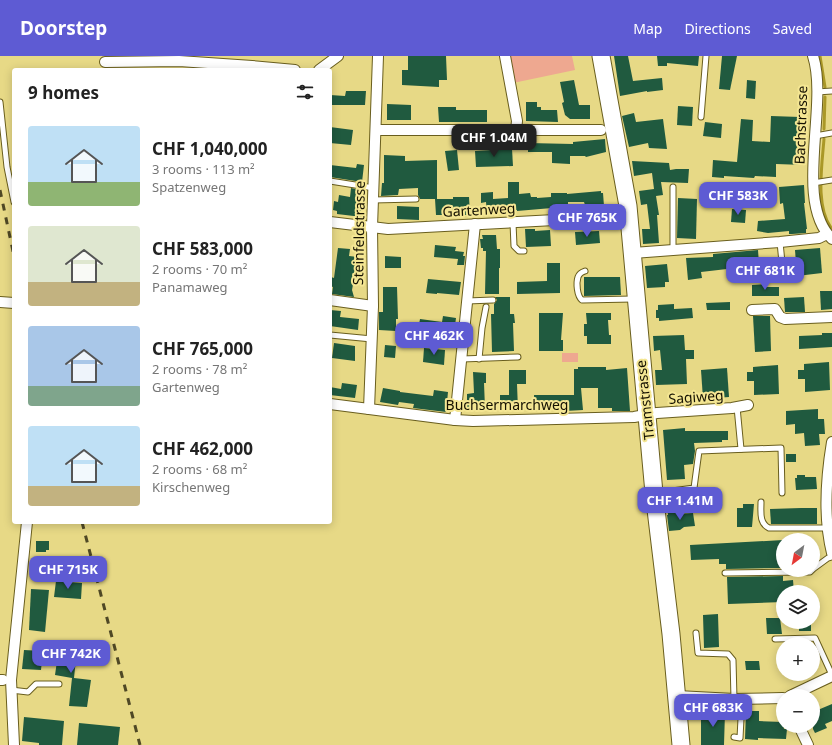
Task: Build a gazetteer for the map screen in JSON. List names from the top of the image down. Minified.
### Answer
{"streets":{"main road":["Tramstrasse"],"street":["Bachstrasse","Gartenweg","Steinfeldstrasse","Sagiweg","Buchsermarchweg"]},"crossings":[["Gartenweg","Steinfeldstrasse"],["Gartenweg","Tramstrasse"],["Steinfeldstrasse","Buchsermarchweg"],["Sagiweg","Tramstrasse"],["Sagiweg","Buchsermarchweg"],["Tramstrasse","Buchsermarchweg"]],"north":"bottom left","page":{"header":"Doorstep","nav":["Map","Directions","Saved"],"heading":"9 homes","list":[{"name":"CHF 1,040,000","note":"3 rooms · 113 m² · Spatzenweg"},{"name":"CHF 583,000","note":"2 rooms · 70 m² · Panamaweg"},{"name":"CHF 765,000","note":"2 rooms · 78 m² · Gartenweg"},{"name":"CHF 462,000","note":"2 rooms · 68 m² · Kirschenweg"}],"price":["CHF 1.04M","CHF 583K","CHF 765K","CHF 681K","CHF 462K","CHF 1.41M","CHF 715K","CHF 742K","CHF 683K"],"map_buttons":["+","−"]}}
